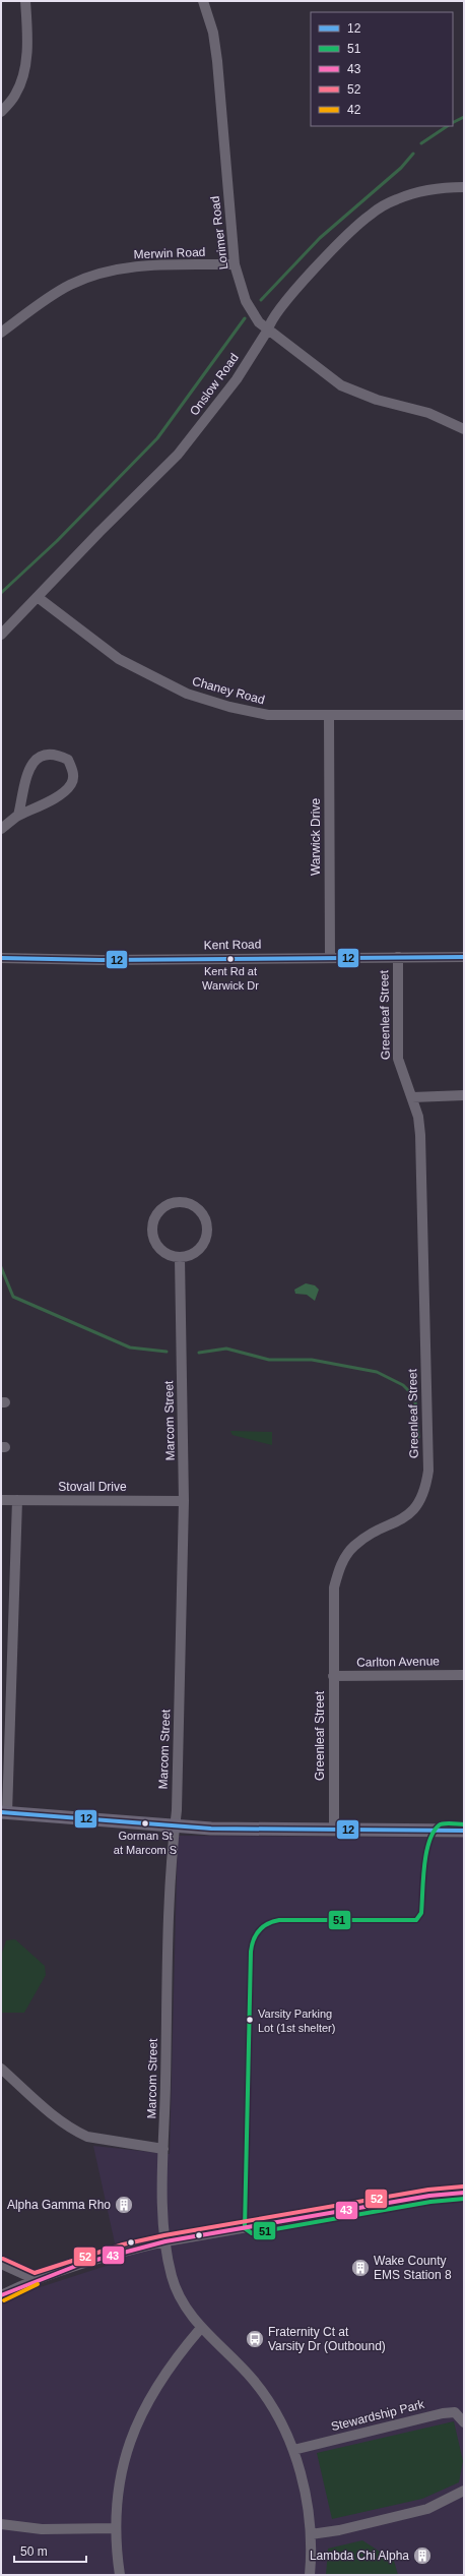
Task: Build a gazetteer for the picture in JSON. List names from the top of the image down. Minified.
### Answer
{"streets":{"street":["Lorimer Road","Merwin Road","Onslow Road","Chaney Road","Warwick Drive","Kent Road","Greenleaf Street","Marcom Street","Stovall Drive","Carlton Avenue","Stewardship Park"]},"crossings":[["Lorimer Road","Merwin Road"],["Lorimer Road","Onslow Road"],["Onslow Road","Chaney Road"],["Chaney Road","Warwick Drive"],["Warwick Drive","Kent Road"],["Kent Road","Greenleaf Street"],["Greenleaf Street","Carlton Avenue"],["Marcom Street","Stovall Drive"],["Marcom Street","Stewardship Park"]],"places":{"other":["Kent Rd at Warwick Dr","Gorman St at Marcom S","Varsity Parking Lot (1st shelter)"],"building":["Alpha Gamma Rho","Wake County EMS Station 8","Lambda Chi Alpha"],"bus stop":["Fraternity Ct at Varsity Dr (Outbound)"]},"lines":["transit line 12","transit line 51","transit line 52","transit line 43","transit line 42"],"legend":["12","51","43","52","42"],"scale_bar":"50 m"}
